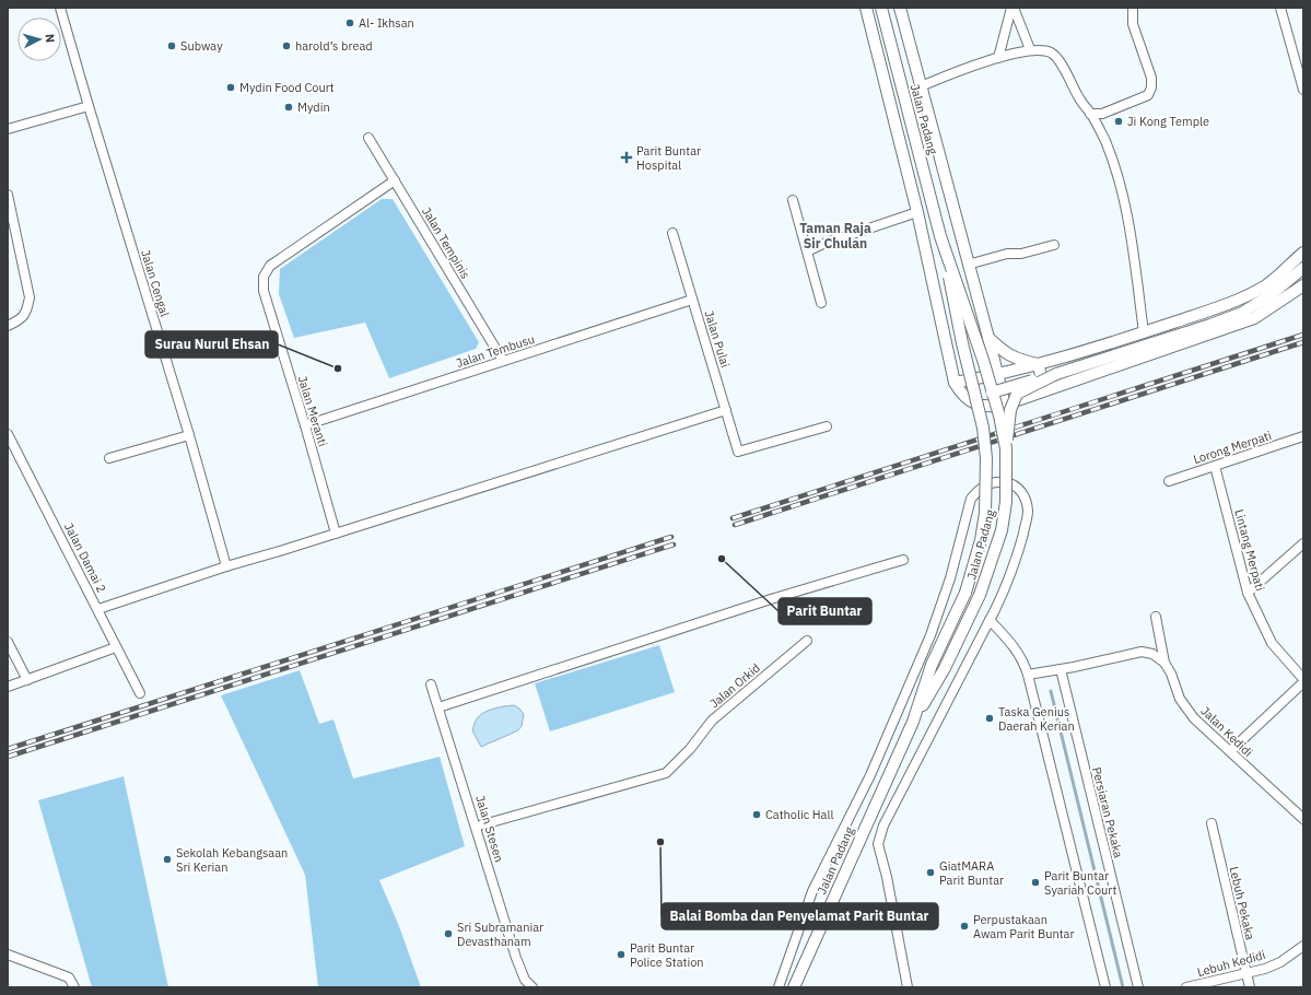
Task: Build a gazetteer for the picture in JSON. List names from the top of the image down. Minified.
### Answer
{"streets":{"street":["Jalan Padang","Jalan Tempinis","Jalan Cengal","Jalan Pulai","Jalan Tembusu","Jalan Meranti","Lorong Merpati","Lintang Merpati","Jalan Damai 2","Jalan Orkid","Jalan Kedidi","Persiaran Pekaka","Jalan Stesen","Lebuh Pekaka","Lebuh Kedidi"]},"crossings":[["Jalan Tempinis","Jalan Tembusu"],["Jalan Tempinis","Jalan Meranti"],["Jalan Pulai","Jalan Tembusu"],["Jalan Tembusu","Jalan Meranti"],["Lorong Merpati","Lintang Merpati"],["Jalan Orkid","Jalan Stesen"],["Lebuh Pekaka","Lebuh Kedidi"]],"districts":["Taman Raja Sir Chulan"],"places":{"other":["Al- Ikhsan","Subway","harold’s bread","Mydin Food Court","Mydin","Ji Kong Temple","Surau Nurul Ehsan","Parit Buntar","Taska Genius Daerah Kerian","Catholic Hall","Balai Bomba dan Penyelamat Parit Buntar","Sekolah Kebangsaan Sri Kerian","GiatMARA Parit Buntar","Parit Buntar Syariah Court","Perpustakaan Awam Parit Buntar","Sri Subramaniar Devasthanam","Parit Buntar Police Station"],"health":["Parit Buntar Hospital"]},"north":"right"}
